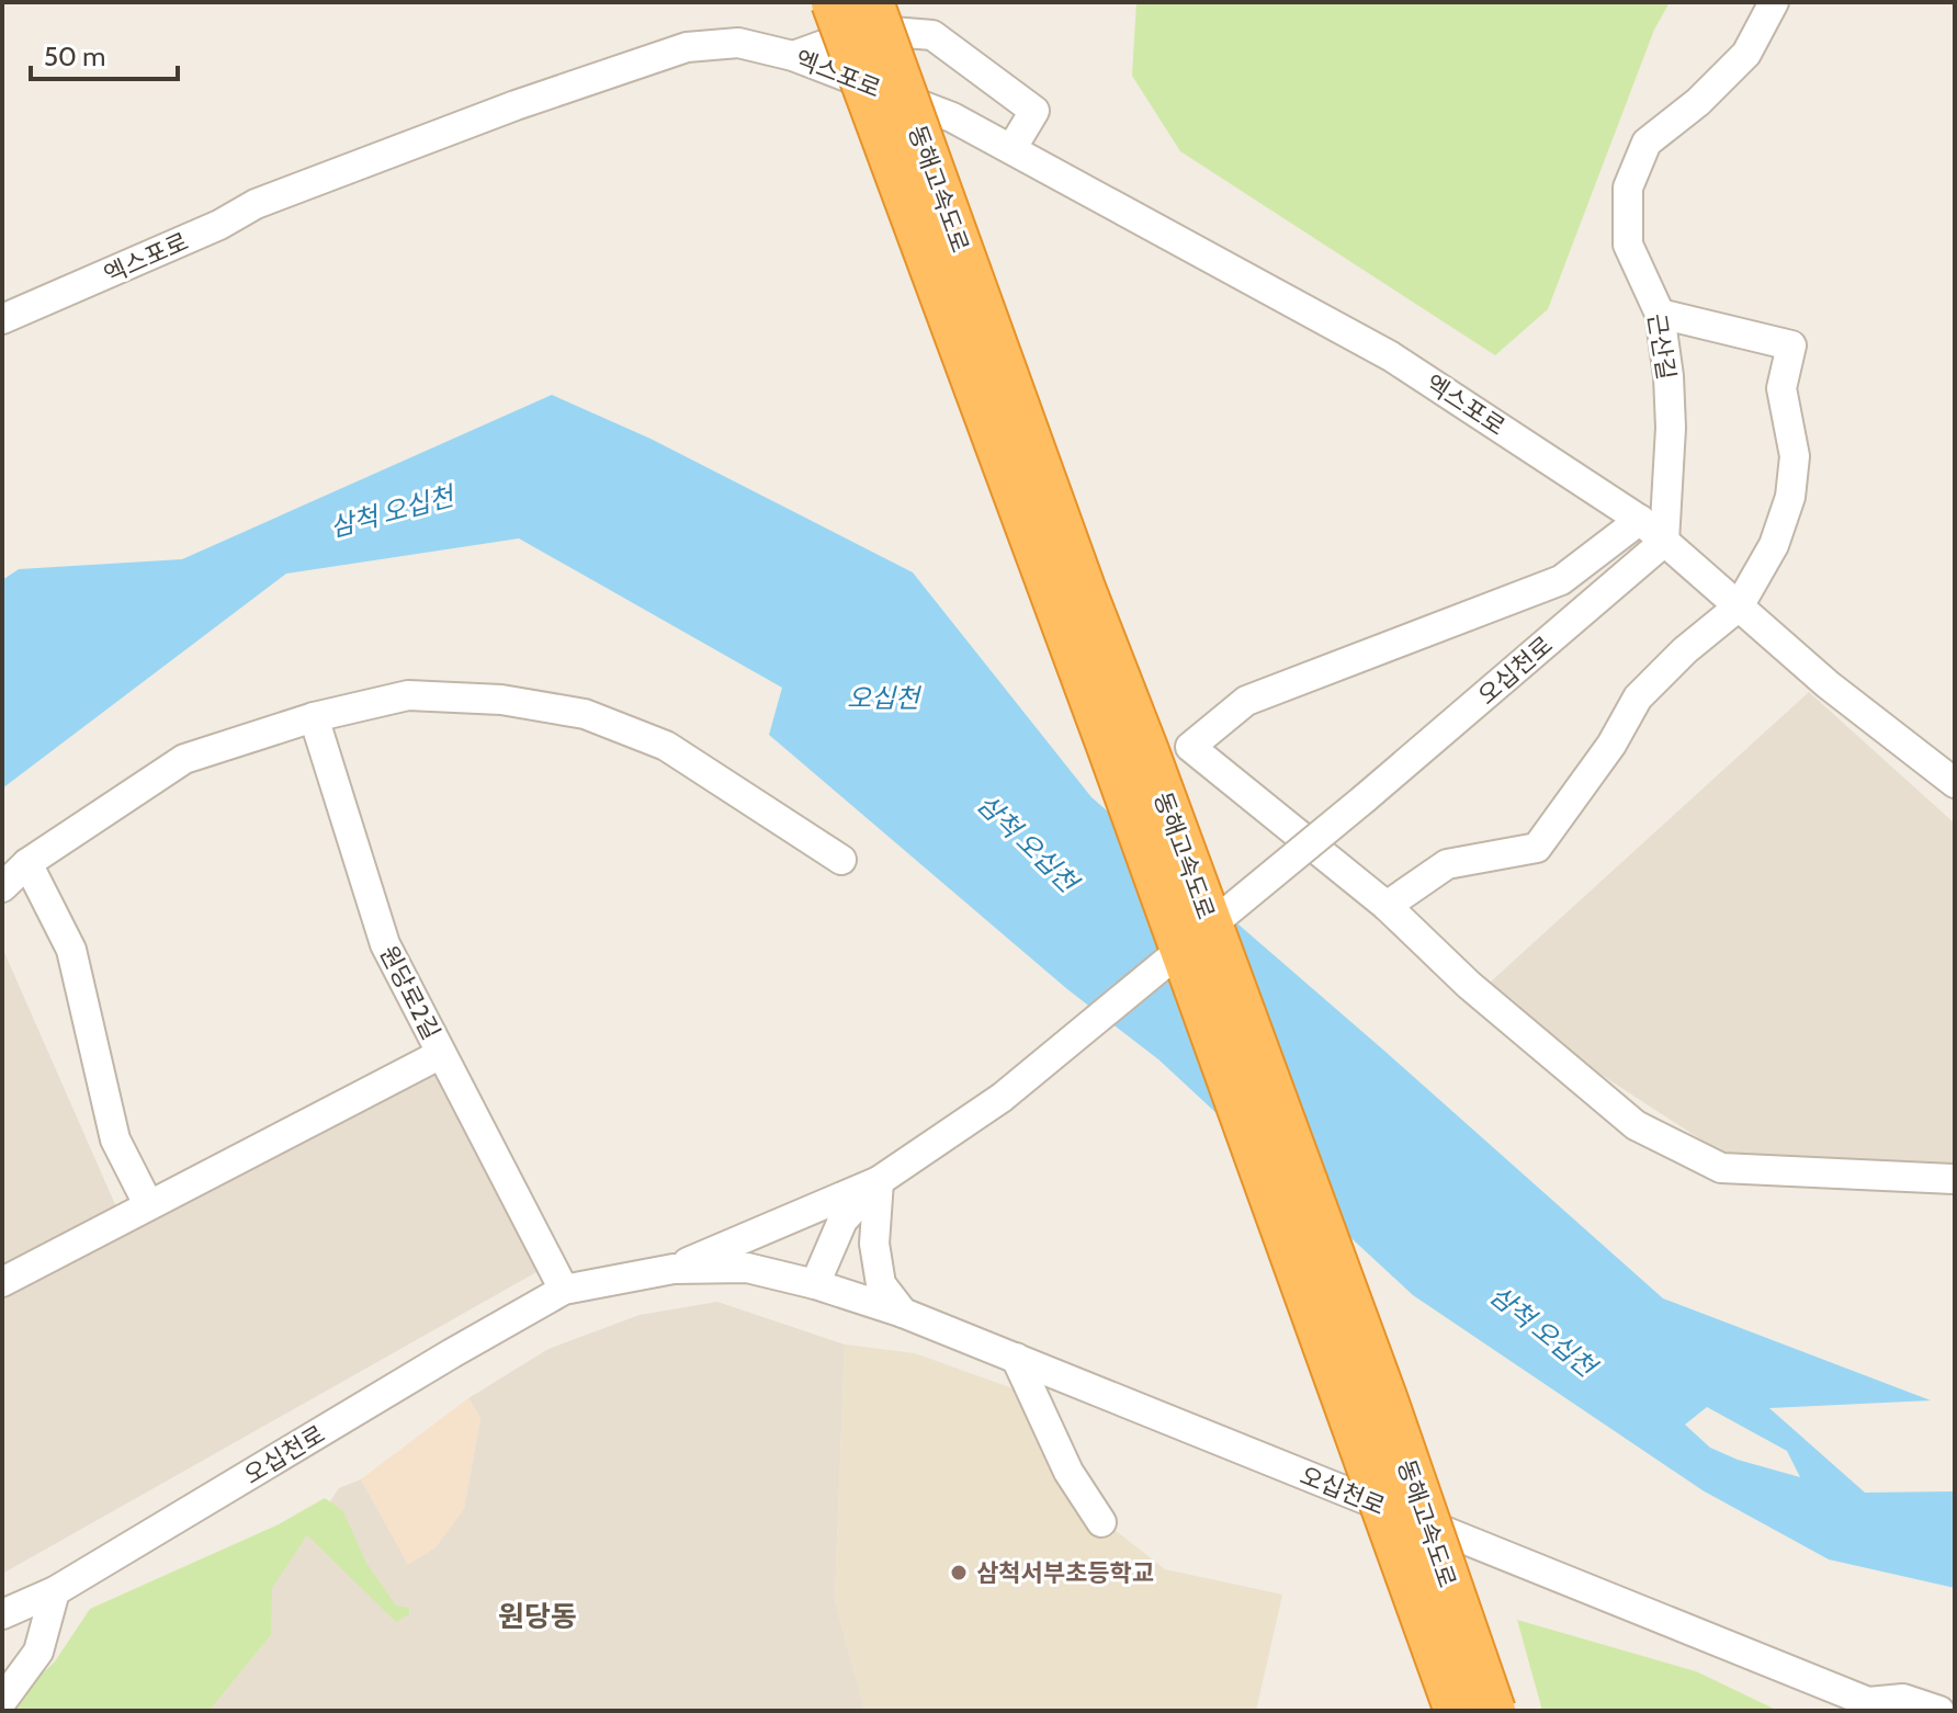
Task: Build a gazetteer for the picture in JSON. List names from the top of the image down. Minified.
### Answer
{"streets":{"highway":["동해고속도로"],"street":["엑스포로","근산길","오십천로","원당로2길"]},"crossings":[["엑스포로","근산길"],["엑스포로","오십천로"],["근산길","오십천로"]],"districts":["원당동"],"water":["삼척 오십천","오십천"],"places":["삼척서부초등학교"],"scale_bar":"50 m"}
